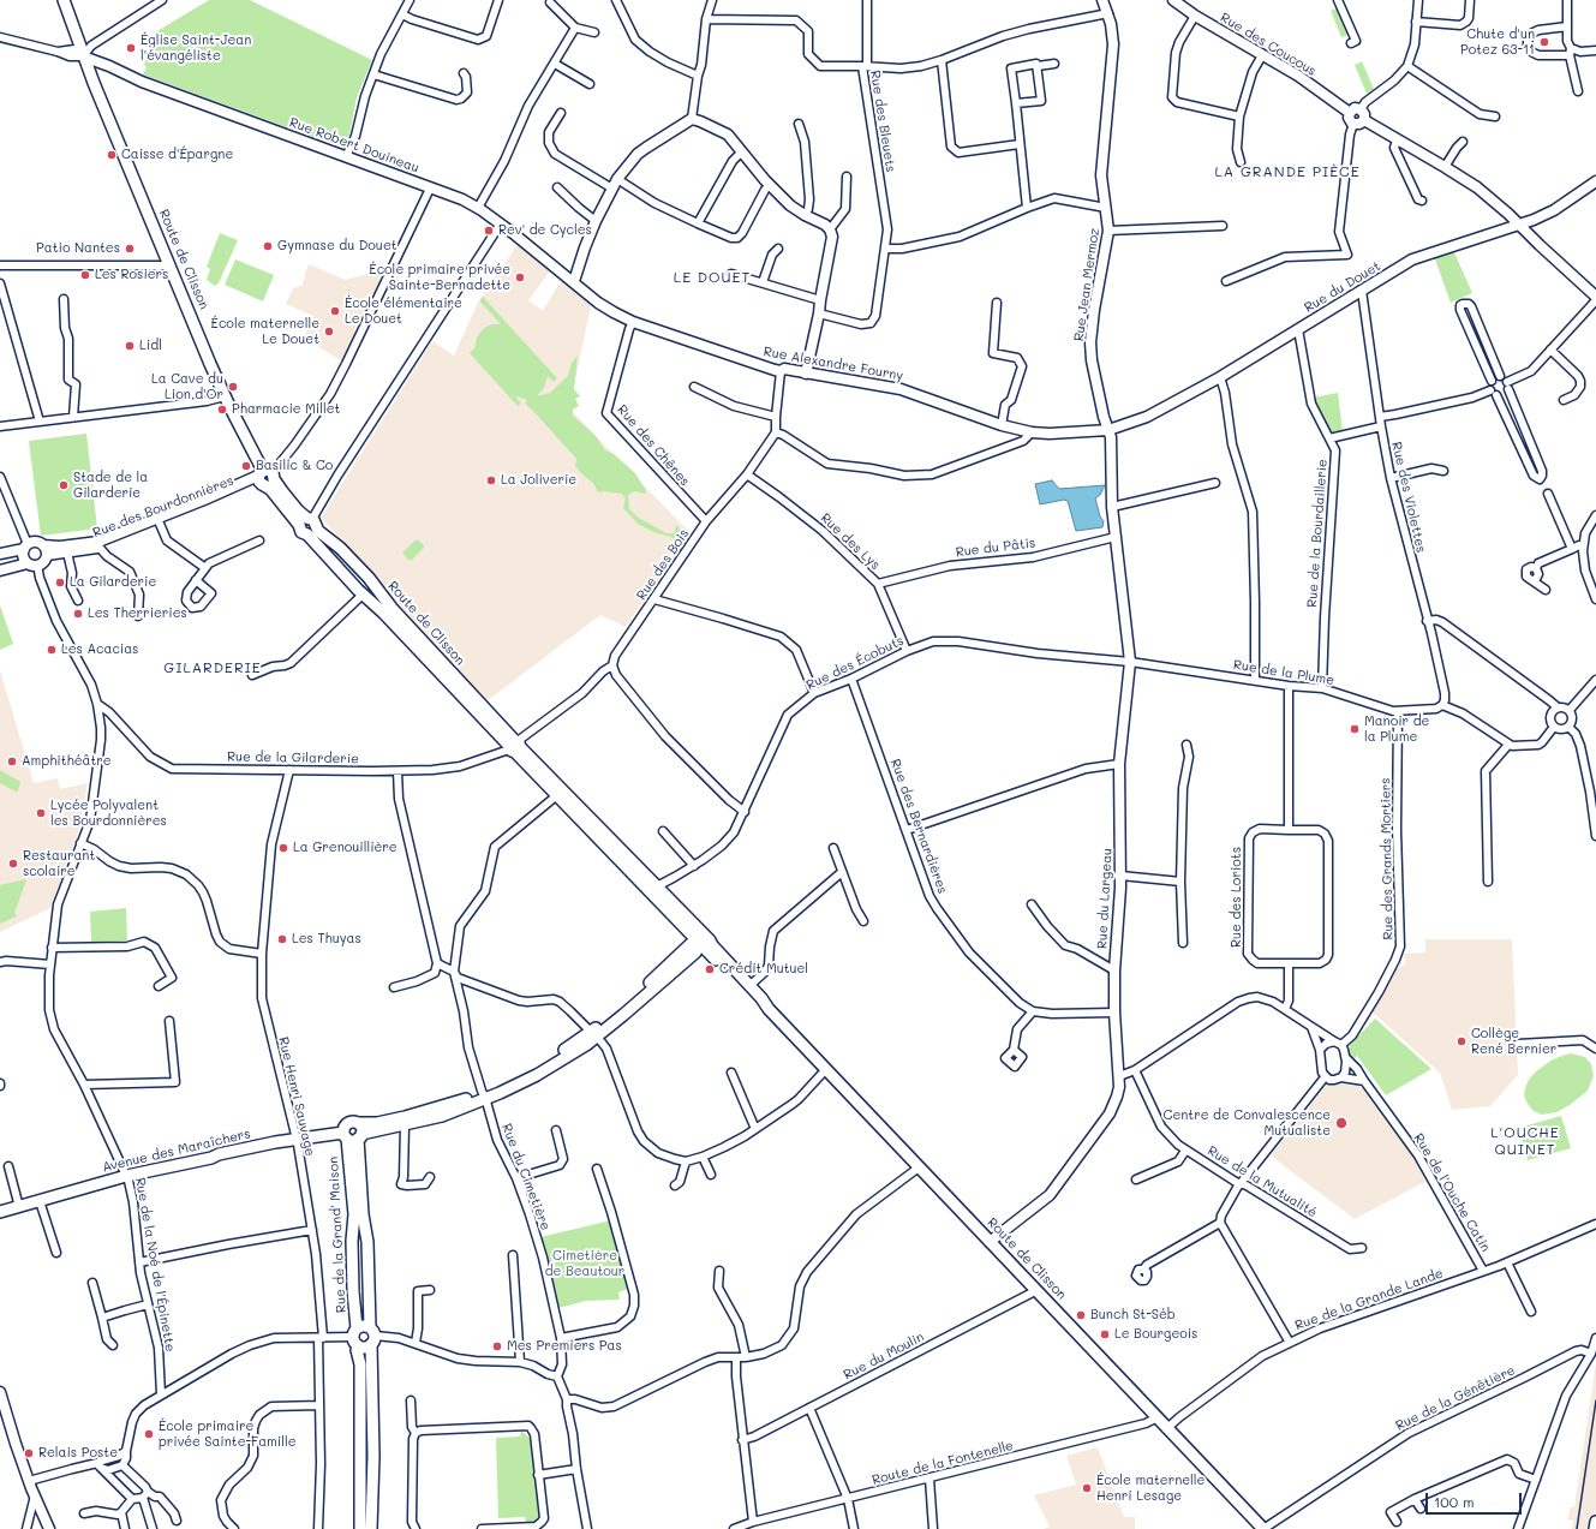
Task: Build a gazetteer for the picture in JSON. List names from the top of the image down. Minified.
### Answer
{"streets":{"main road":["Route de Clisson","Avenue des Maraîchers","Rue de la Grand' Maison"],"street":["Rue des Coucous","Rue des Bleuets","Rue Robert Douineau","Rue Jean Mermoz","Rue du Douet","Rue Alexandre Fourny","Rue des Chênes","Rue des Violettes","Rue des Bourdonnières","Rue de la Bourdaillerie","Rue des Lys","Rue du Pâtis","Rue des Bois","Rue des Écobuts","Rue de la Plume","Rue de la Gilarderie","Rue des Bernardières","Rue des Grands Mortiers","Rue des Loriots","Rue du Largeau","Rue Henri Sauvage","Rue du Cimetière","Rue de la Mutualité","Rue de l'Ouche Catin","Rue de la Noé de l'Épinette","Rue de la Grande Lande","Rue du Moulin","Rue de la Génêtière","Route de la Fontenelle"]},"crossings":[["Rue Robert Douineau","Route de Clisson"],["Rue Robert Douineau","Rue Alexandre Fourny"],["Route de Clisson","Rue des Bourdonnières"],["Route de Clisson","Rue des Bois"],["Route de Clisson","Rue des Écobuts"],["Route de Clisson","Rue de la Gilarderie"],["Route de Clisson","Rue du Largeau"],["Route de Clisson","Avenue des Maraîchers"],["Route de Clisson","Rue de la Grande Lande"],["Route de Clisson","Rue du Moulin"],["Route de Clisson","Rue de la Génêtière"],["Route de Clisson","Route de la Fontenelle"],["Rue Jean Mermoz","Rue du Douet"],["Rue Jean Mermoz","Rue Alexandre Fourny"],["Rue Jean Mermoz","Rue du Largeau"],["Rue du Douet","Rue Alexandre Fourny"],["Rue du Douet","Rue des Violettes"],["Rue du Douet","Rue de la Bourdaillerie"],["Rue du Douet","Rue du Largeau"],["Rue Alexandre Fourny","Rue des Chênes"],["Rue Alexandre Fourny","Rue du Largeau"],["Rue des Chênes","Rue des Bois"],["Rue des Violettes","Rue de la Plume"],["Rue de la Bourdaillerie","Rue de la Plume"],["Rue des Lys","Rue du Pâtis"],["Rue des Lys","Rue des Bois"],["Rue des Lys","Rue des Écobuts"],["Rue du Pâtis","Rue du Largeau"],["Rue des Bois","Rue de la Gilarderie"],["Rue des Écobuts","Rue de la Plume"],["Rue des Écobuts","Rue des Bernardières"],["Rue des Écobuts","Rue du Largeau"],["Rue de la Plume","Rue des Grands Mortiers"],["Rue de la Plume","Rue du Largeau"],["Rue de la Gilarderie","Rue Henri Sauvage"],["Rue de la Gilarderie","Rue de la Noé de l'Épinette"],["Rue des Grands Mortiers","Rue de l'Ouche Catin"],["Rue Henri Sauvage","Avenue des Maraîchers"],["Avenue des Maraîchers","Rue du Cimetière"],["Avenue des Maraîchers","Rue de la Grand' Maison"],["Avenue des Maraîchers","Rue de la Noé de l'Épinette"],["Rue de l'Ouche Catin","Rue de la Grande Lande"]],"districts":["LA GRANDE PIÈCE","LE DOUET","GILARDERIE","L'OUCHE QUINET"],"parks":["Cimetière de Beautour"],"places":["Chute d'un Potez 63-11","Église Saint-Jean l'évangéliste","Caisse d'Épargne","Rev' de Cycles","Gymnase du Douet","Patio Nantes","Les Rosiers","École primaire privée Sainte-Bernadette","École élémentaire Le Douet","École maternelle Le Douet","Lidl","La Cave du Lion d'Or","Pharmacie Millet","Basilic & Co","La Joliverie","Stade de la Gilarderie","La Gilarderie","Les Therrieries","Les Acacias","Manoir de la Plume","Amphithéâtre","Lycée Polyvalent les Bourdonnières","La Grenouillière","Restaurant scolaire","Les Thuyas","Crédit Mutuel","Collège René Bernier","Centre de Convalescence Mutualiste","Bunch St-Séb","Le Bourgeois","Mes Premiers Pas","École primaire privée Sainte-Famille","Relais Poste","École maternelle Henri Lesage"],"scale_bar":"100 m"}
